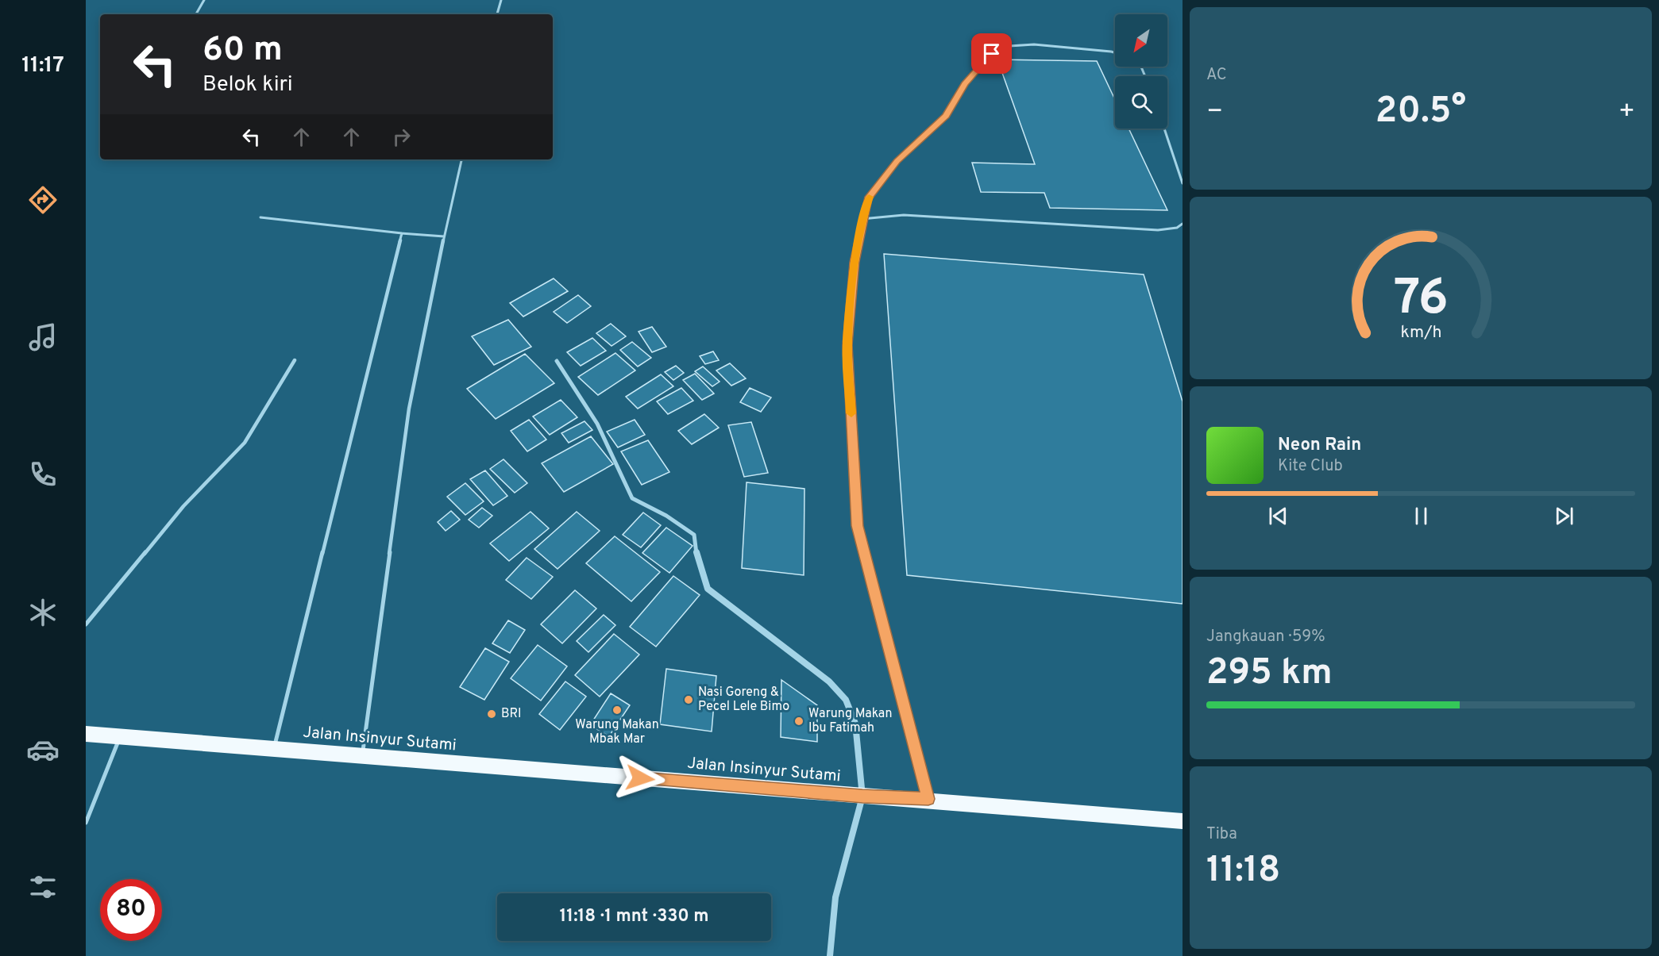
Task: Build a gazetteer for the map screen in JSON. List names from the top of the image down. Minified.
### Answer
{"streets":{"highway":["Jalan Insinyur Sutami"]},"places":["Nasi Goreng & Pecel Lele Bimo","Warung Makan Mbak Mar","BRI","Warung Makan Ibu Fatimah"],"north":"bottom left","page":{"tabs":"11:17","tile":["AC",["Jangkauan · 59%","295 km"],["Tiba","11:18"]],"turn":["60 m","Belok kiri"],"heat":["−","20.5°","+"],"song":["Neon Rain","Kite Club"],"limit":"80","trip":"11:18 · 1 mnt · 330 m","gauge":["76","km/h"]}}
